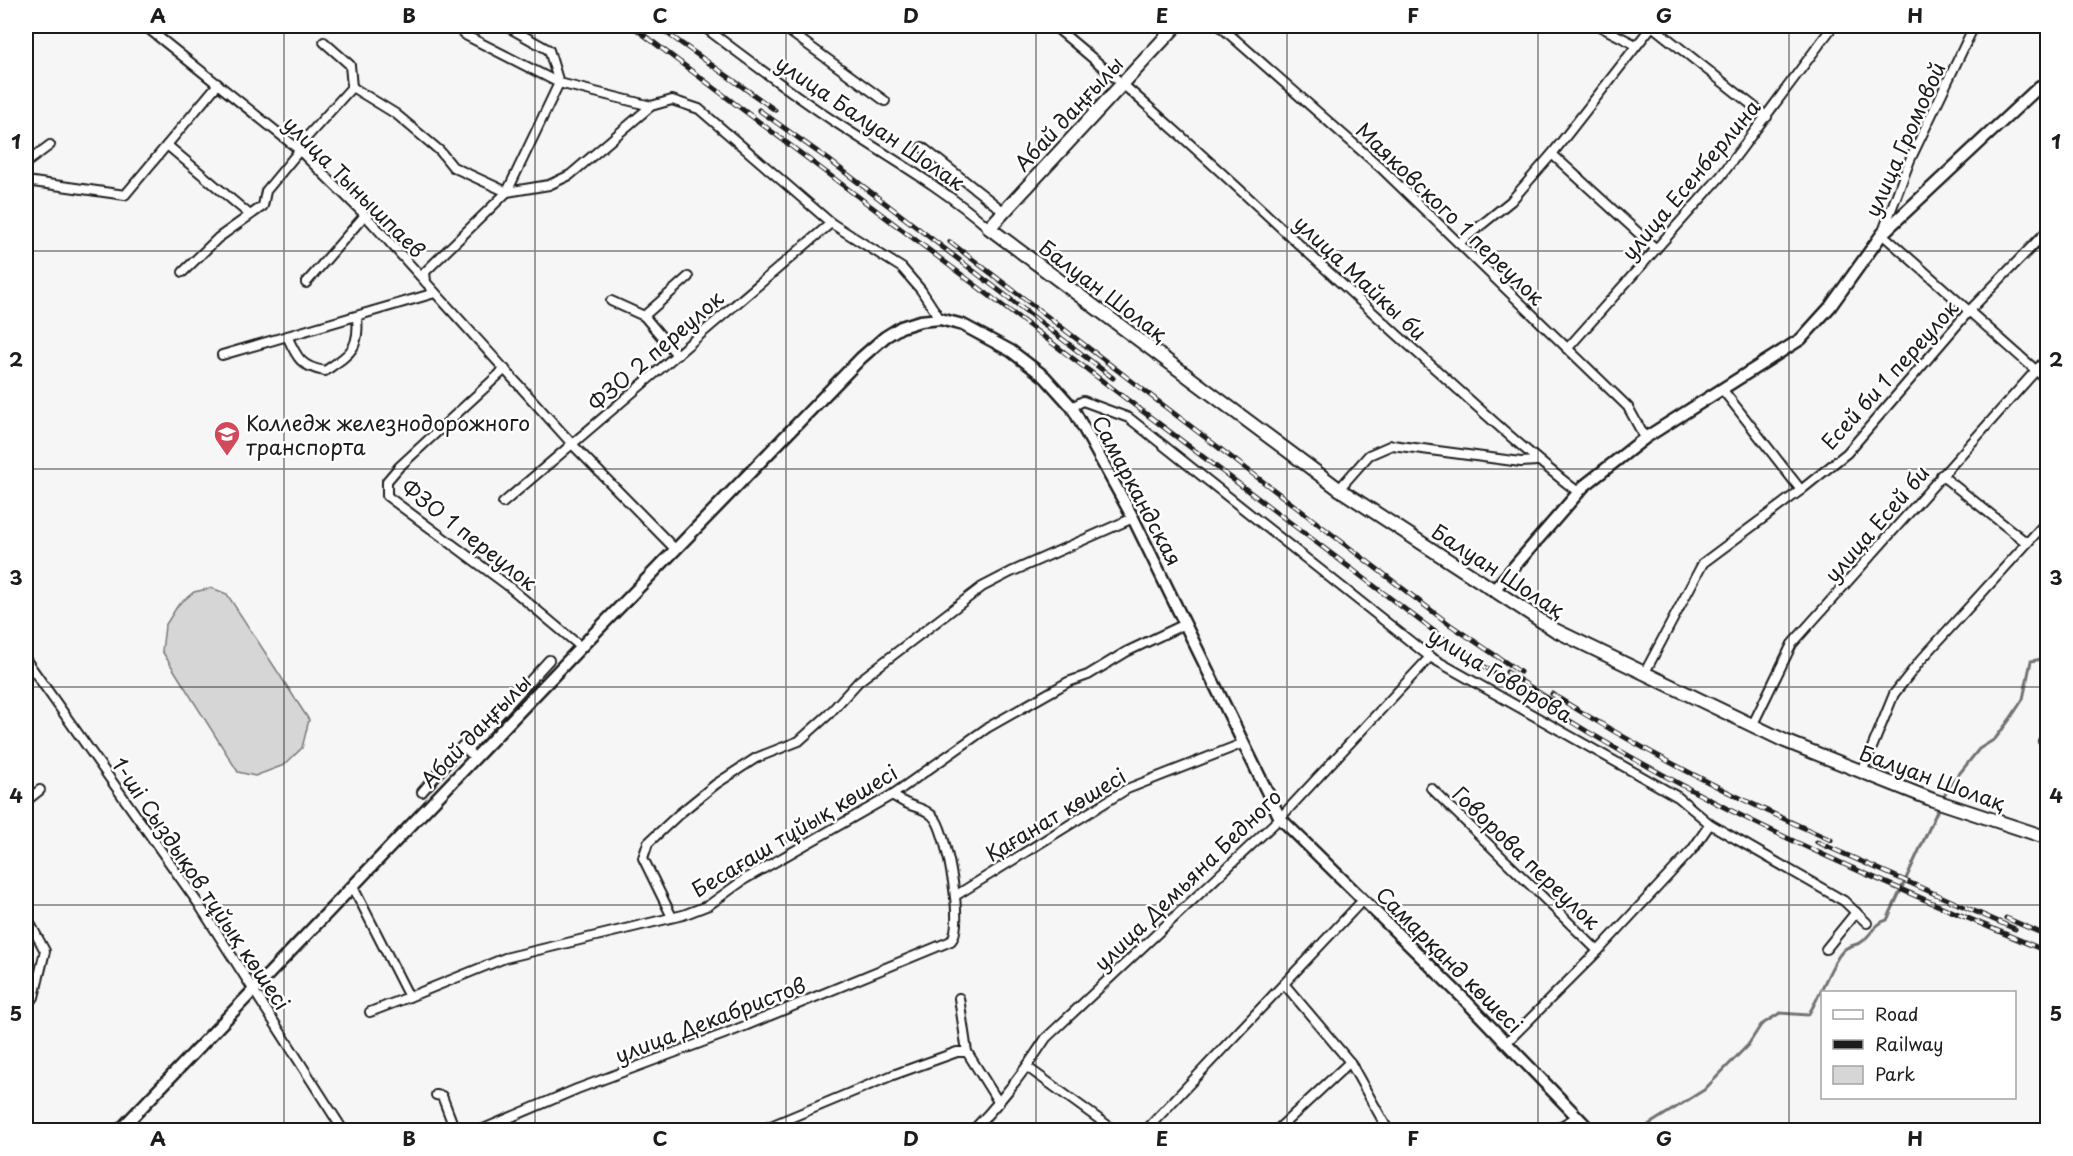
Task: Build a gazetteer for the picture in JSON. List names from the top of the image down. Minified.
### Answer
{"streets":{"main road":["Абай даңғылы","Балуан Шолақ"],"street":["улица Балуан Шолак","улица Громовой","улица Есенберлина","улица Тынышпаев","Маяковского 1 переулок","улица Майкы би","ФЗО 2 переулок","Есей би 1 переулок","Самаркандская","улица Есей би","ФЗО 1 переулок","улица Говорова","Қағанат көшесі","Бесағаш тұйық көшесі","Говорова переулок","улица Демьяна Бедного","1-ші Сыздықов тұйық көшесі","Самарқанд көшесі","улица Декабристов"]},"crossings":[["Абай даңғылы","улица Балуан Шолак"],["Абай даңғылы","улица Майкы би"],["Абай даңғылы","Балуан Шолақ"],["Абай даңғылы","Самаркандская"],["Абай даңғылы","ФЗО 1 переулок"],["Абай даңғылы","1-ші Сыздықов тұйық көшесі"],["улица Балуан Шолак","Балуан Шолақ"],["улица Есенберлина","Маяковского 1 переулок"],["Балуан Шолақ","Есей би 1 переулок"],["Балуан Шолақ","улица Есей би"],["Самаркандская","улица Говорова"],["Самаркандская","Қағанат көшесі"],["Самаркандская","Бесағаш тұйық көшесі"],["Самаркандская","улица Демьяна Бедного"],["Самаркандская","Самарқанд көшесі"],["улица Говорова","Говорова переулок"],["улица Говорова","улица Демьяна Бедного"],["Қағанат көшесі","улица Декабристов"],["Говорова переулок","Самарқанд көшесі"],["улица Демьяна Бедного","Самарқанд көшесі"]],"places":{"school or university":["Колледж железнодорожного транспорта"]},"legend":["Road","Railway","Park"],"grid":{"columns":["A","B","C","D","E","F","G","H"],"rows":["1","2","3","4","5"]}}
